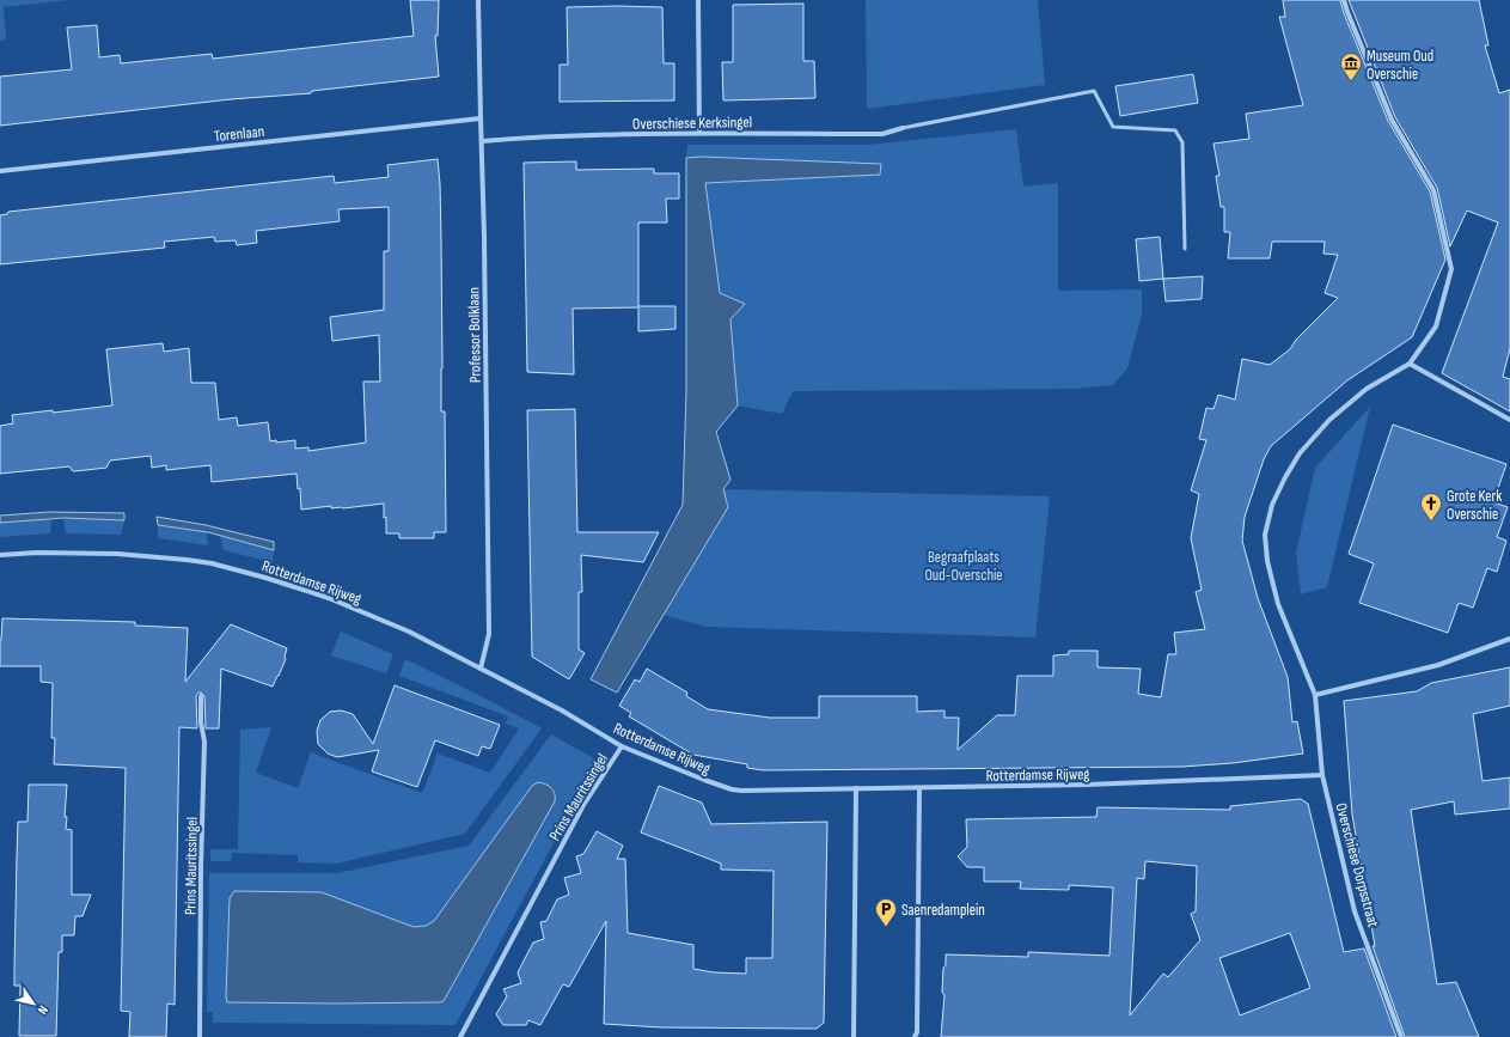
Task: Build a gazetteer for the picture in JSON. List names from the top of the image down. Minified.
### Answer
{"streets":{"street":["Overschiese Kerksingel","Torenlaan","Professor Bolklaan","Rotterdamse Rijweg","Prins Mauritssingel","Overschiese Dorpsstraat"]},"crossings":[["Overschiese Kerksingel","Professor Bolklaan"],["Torenlaan","Professor Bolklaan"],["Professor Bolklaan","Rotterdamse Rijweg"],["Rotterdamse Rijweg","Prins Mauritssingel"],["Rotterdamse Rijweg","Overschiese Dorpsstraat"]],"parks":["Begraafplaats Oud-Overschie"],"places":{"museum":["Museum Oud Overschie"],"church":["Grote Kerk Overschie"],"parking":["Saenredamplein"]},"north":"bottom right"}
